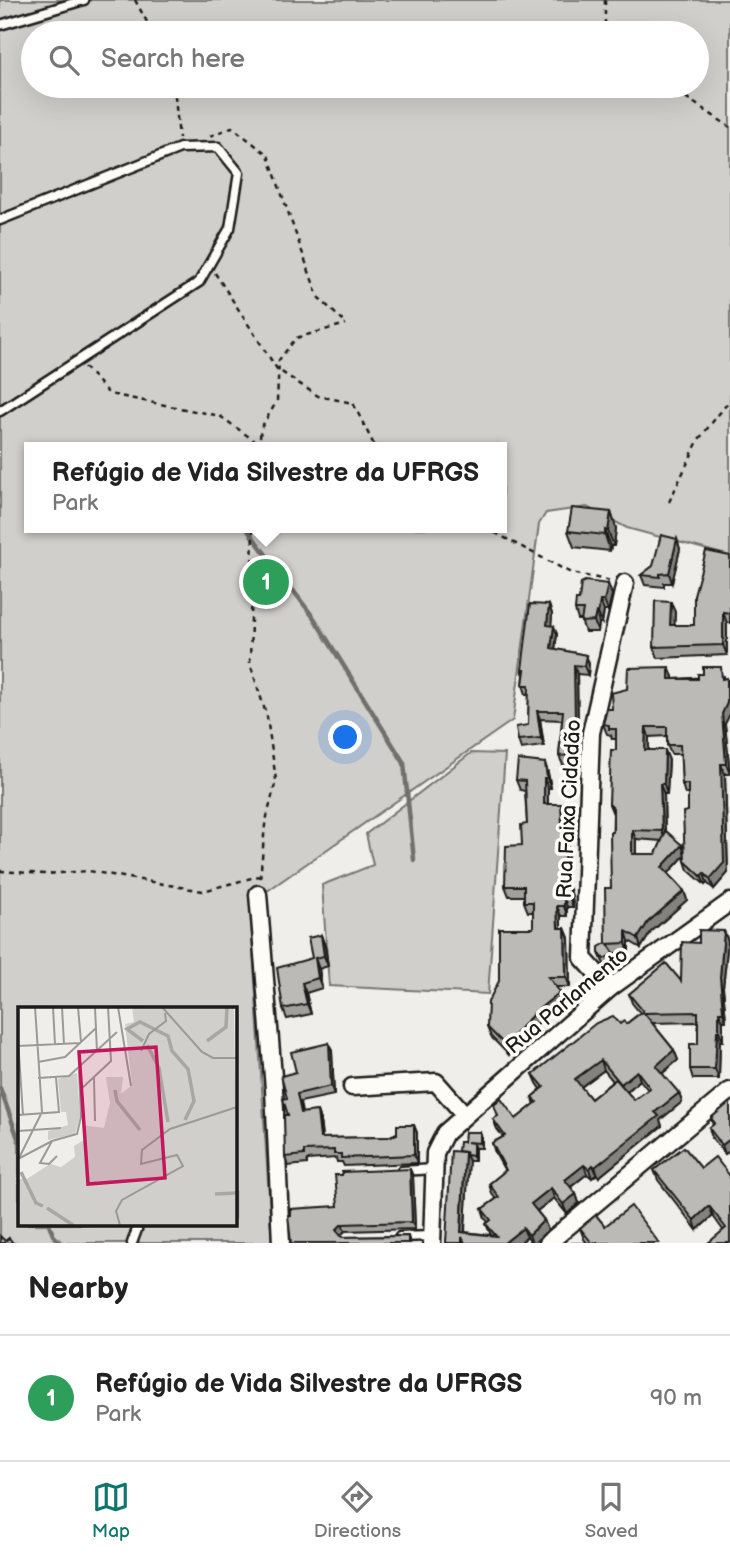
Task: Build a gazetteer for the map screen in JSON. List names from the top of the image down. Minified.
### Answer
{"streets":{"street":["Rua Faixa Cidadão","Rua Parlamento"]},"crossings":[["Rua Faixa Cidadão","Rua Parlamento"]],"page":{"search":"Search here","popup":["Refúgio de Vida Silvestre da UFRGS","Park"],"pins":"1","heading":"Nearby","list":[{"mark":"1","name":"Refúgio de Vida Silvestre da UFRGS","note":"Park","value":"90 m"}],"nav":["Map","Directions","Saved"]}}
